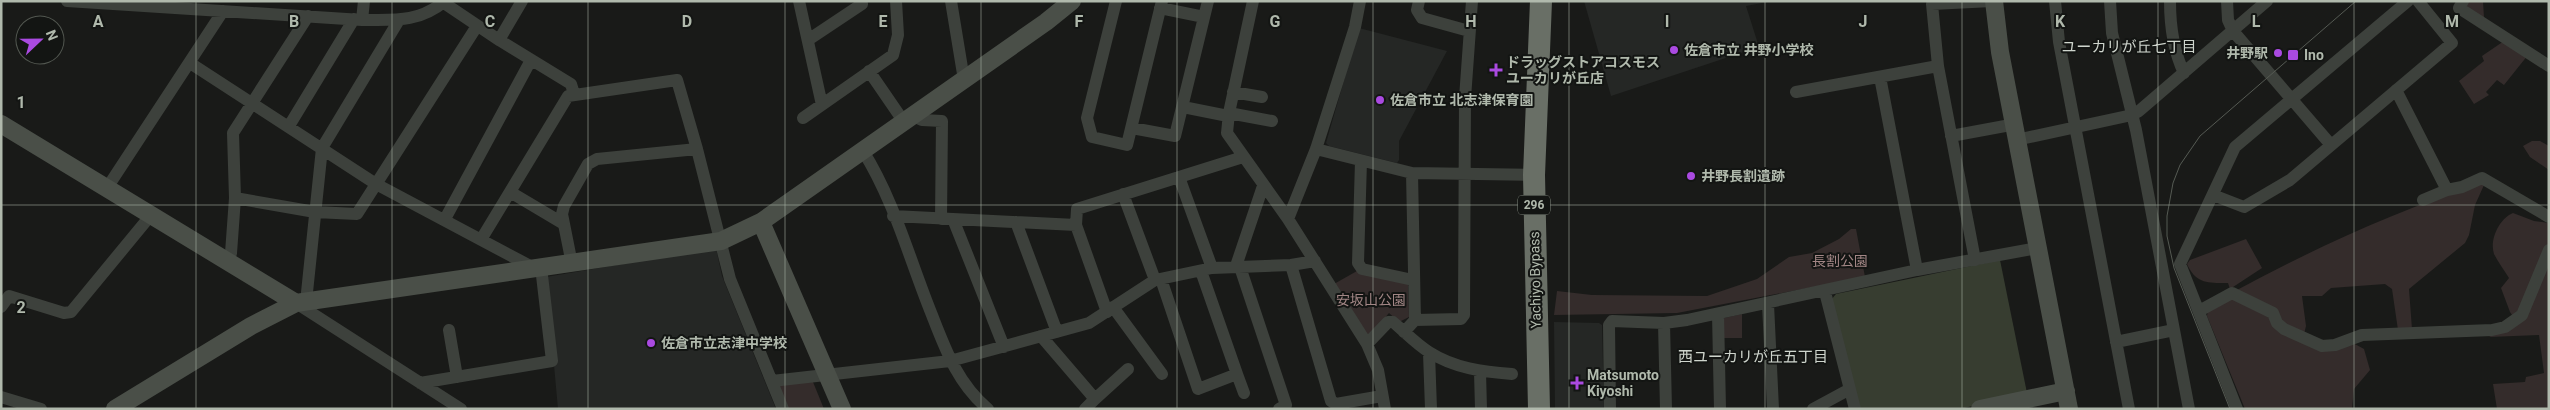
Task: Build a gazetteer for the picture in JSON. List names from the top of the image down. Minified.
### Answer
{"streets":{"highway":["296","Yachiyo Bypass"]},"districts":["ユーカリが丘七丁目","西ユーカリが丘五丁目"],"parks":["長割公園","安坂山公園"],"places":{"other":["佐倉市立 井野小学校","井野駅","佐倉市立 北志津保育園","井野長割遺跡","佐倉市立志津中学校"],"transit":["Ino"],"health":["ドラッグストアコスモス ユーカリが丘店","Matsumoto Kiyoshi"]},"north":"right","grid":{"columns":["A","B","C","D","E","F","G","H","I","J","K","L","M"],"rows":["1","2"]}}
